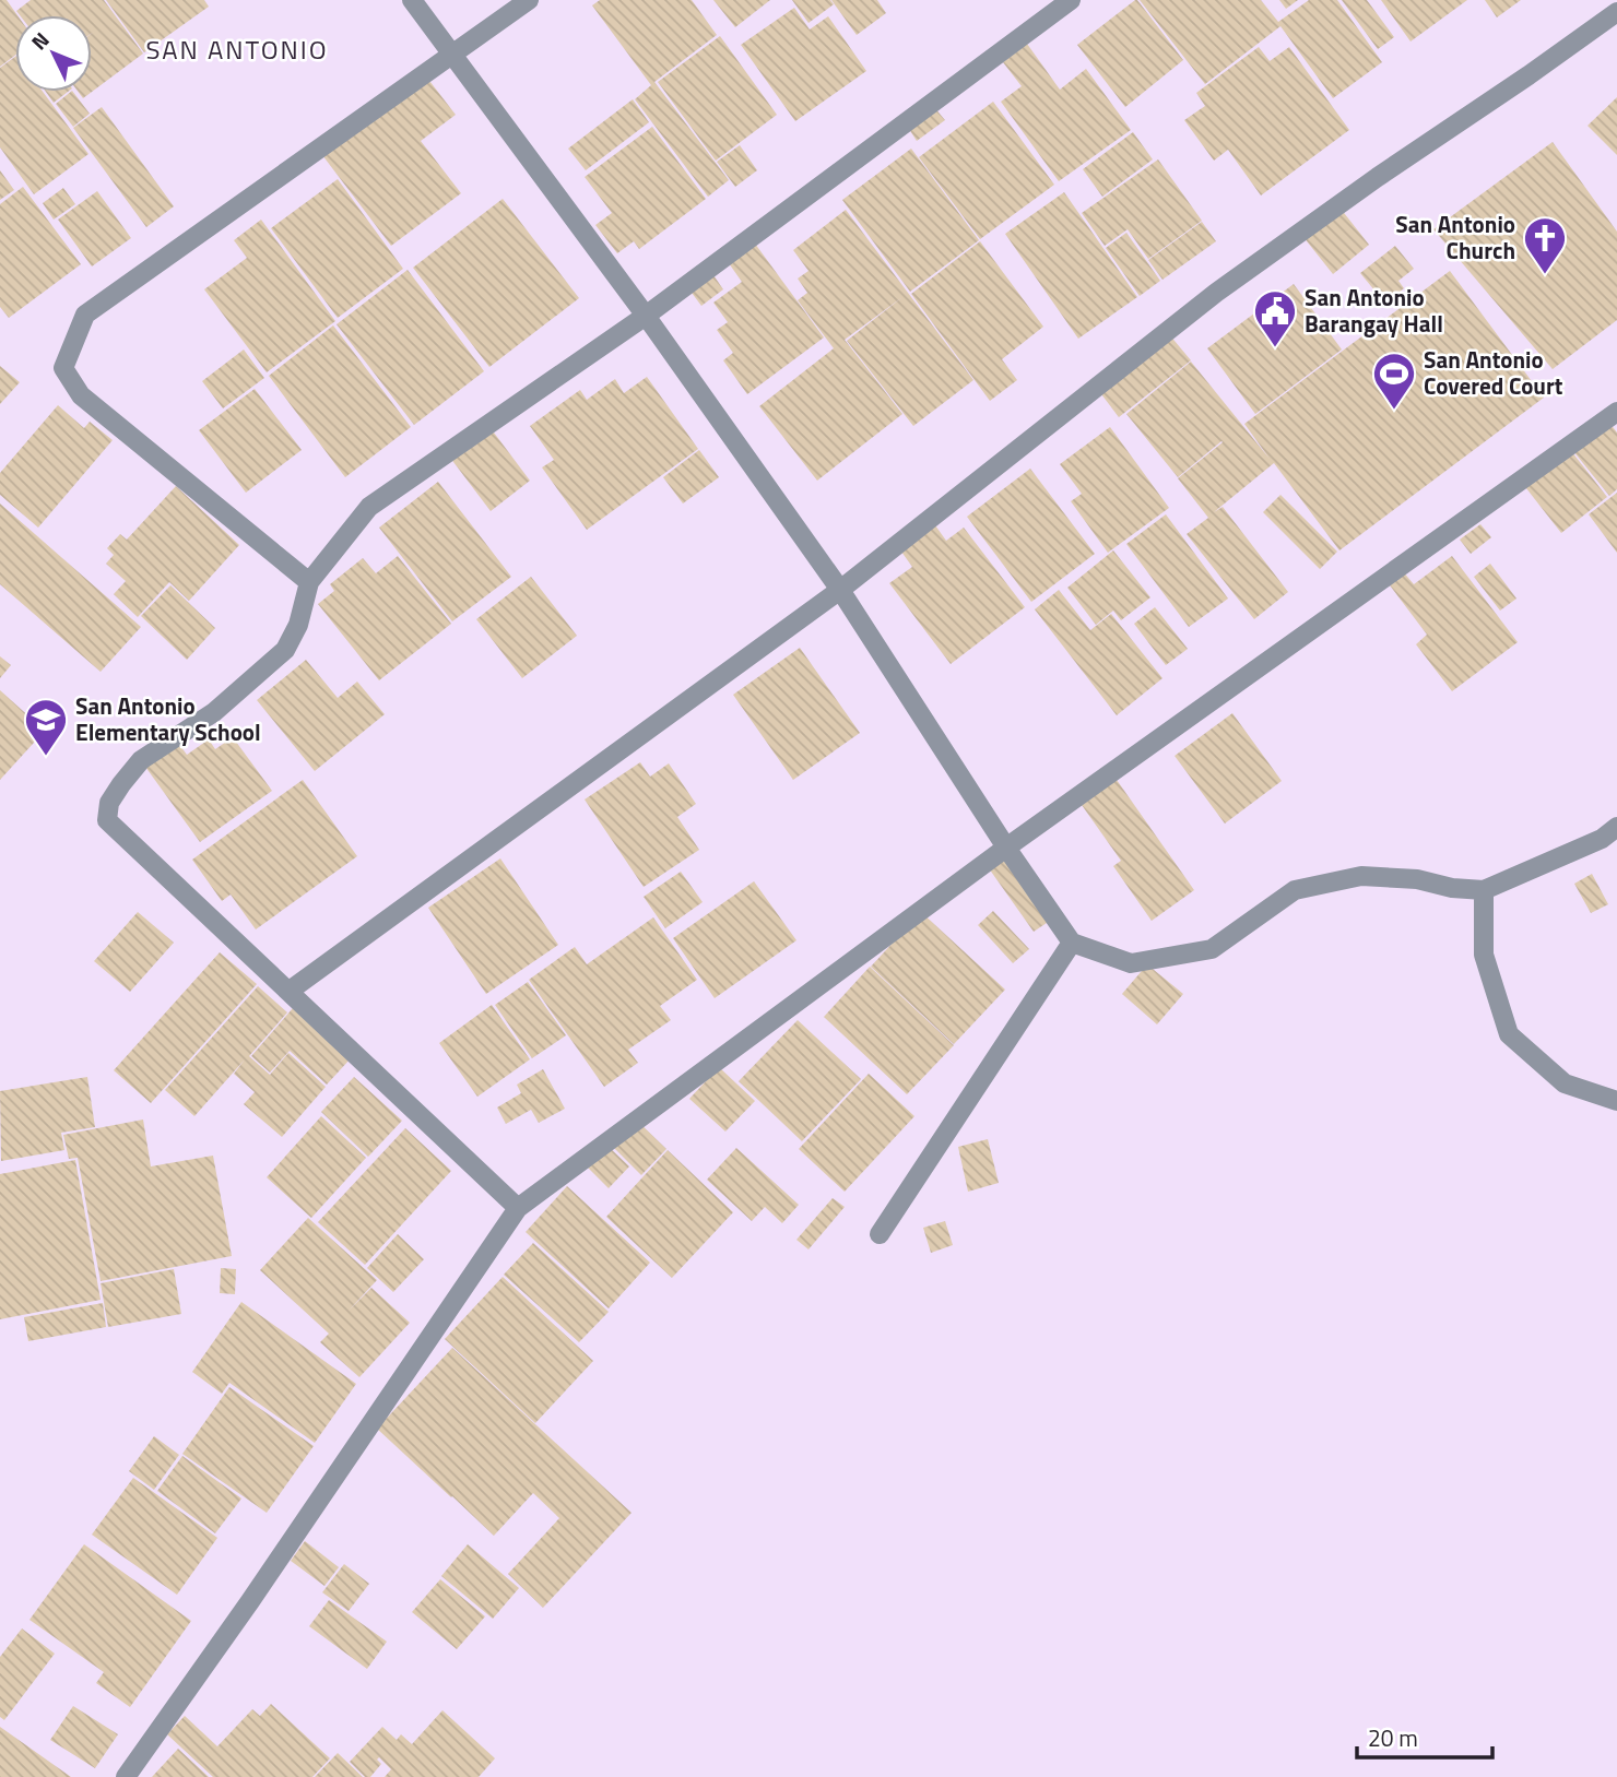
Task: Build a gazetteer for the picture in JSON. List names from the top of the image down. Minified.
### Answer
{"districts":["SAN ANTONIO"],"places":{"church":["San Antonio Church"],"public building":["San Antonio Barangay Hall"],"sports":["San Antonio Covered Court"],"school or university":["San Antonio Elementary School"]},"scale_bar":"20 m","north":"top left"}
